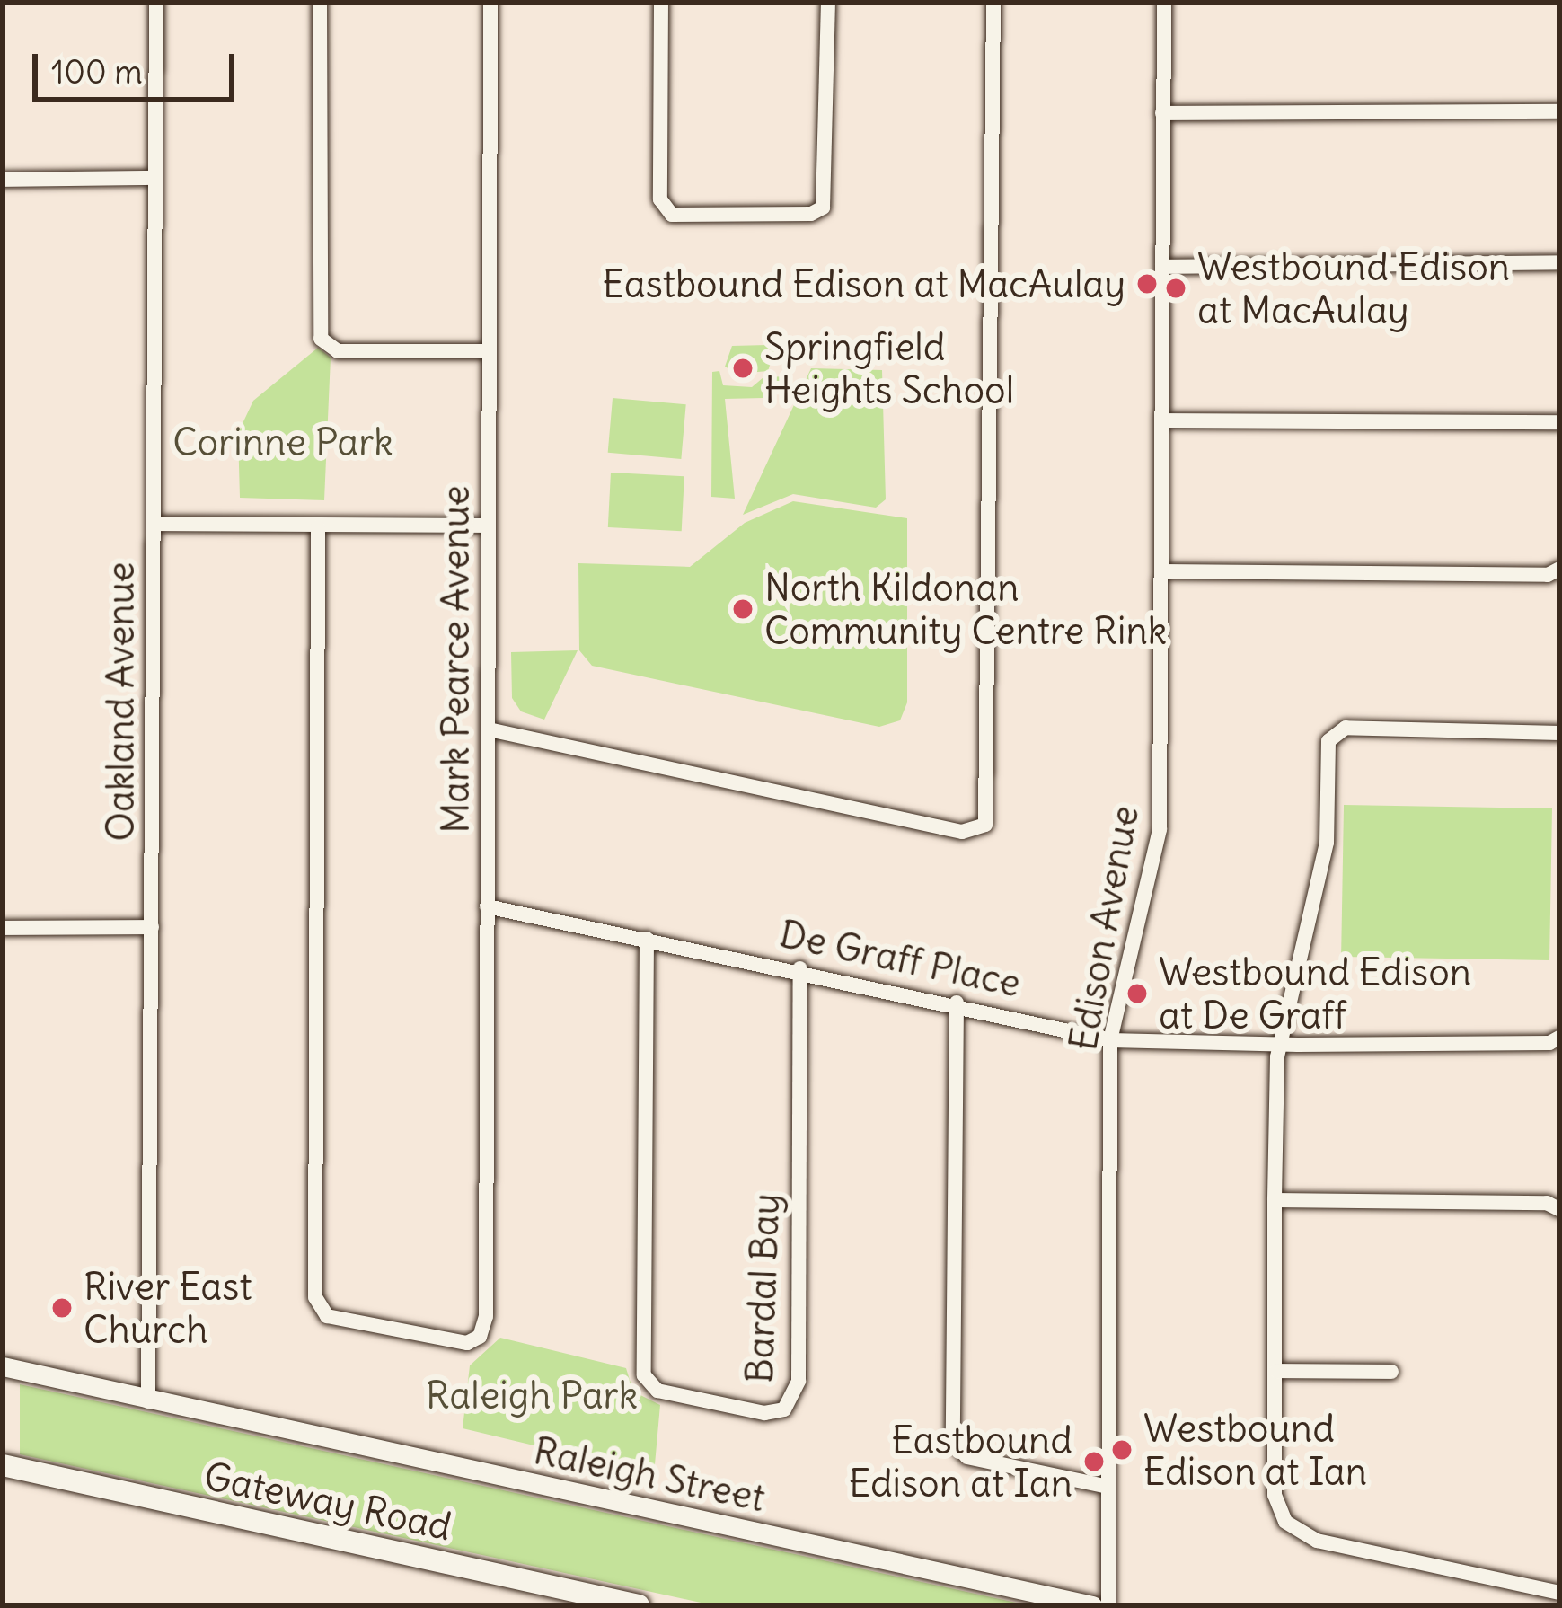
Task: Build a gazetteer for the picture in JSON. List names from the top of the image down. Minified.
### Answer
{"streets":{"main road":["Gateway Road"],"street":["Mark Pearce Avenue","Oakland Avenue","Edison Avenue","De Graff Place","Bardal Bay","Raleigh Street"]},"crossings":[["Mark Pearce Avenue","De Graff Place"],["Oakland Avenue","Raleigh Street"],["Edison Avenue","De Graff Place"],["De Graff Place","Bardal Bay"]],"parks":["Corinne Park","Raleigh Park"],"places":["Eastbound Edison at MacAulay","Westbound Edison at MacAulay","Springfield Heights School","North Kildonan Community Centre Rink","Westbound Edison at De Graff","River East Church","Westbound Edison at Ian","Eastbound Edison at Ian"],"scale_bar":"100 m"}
